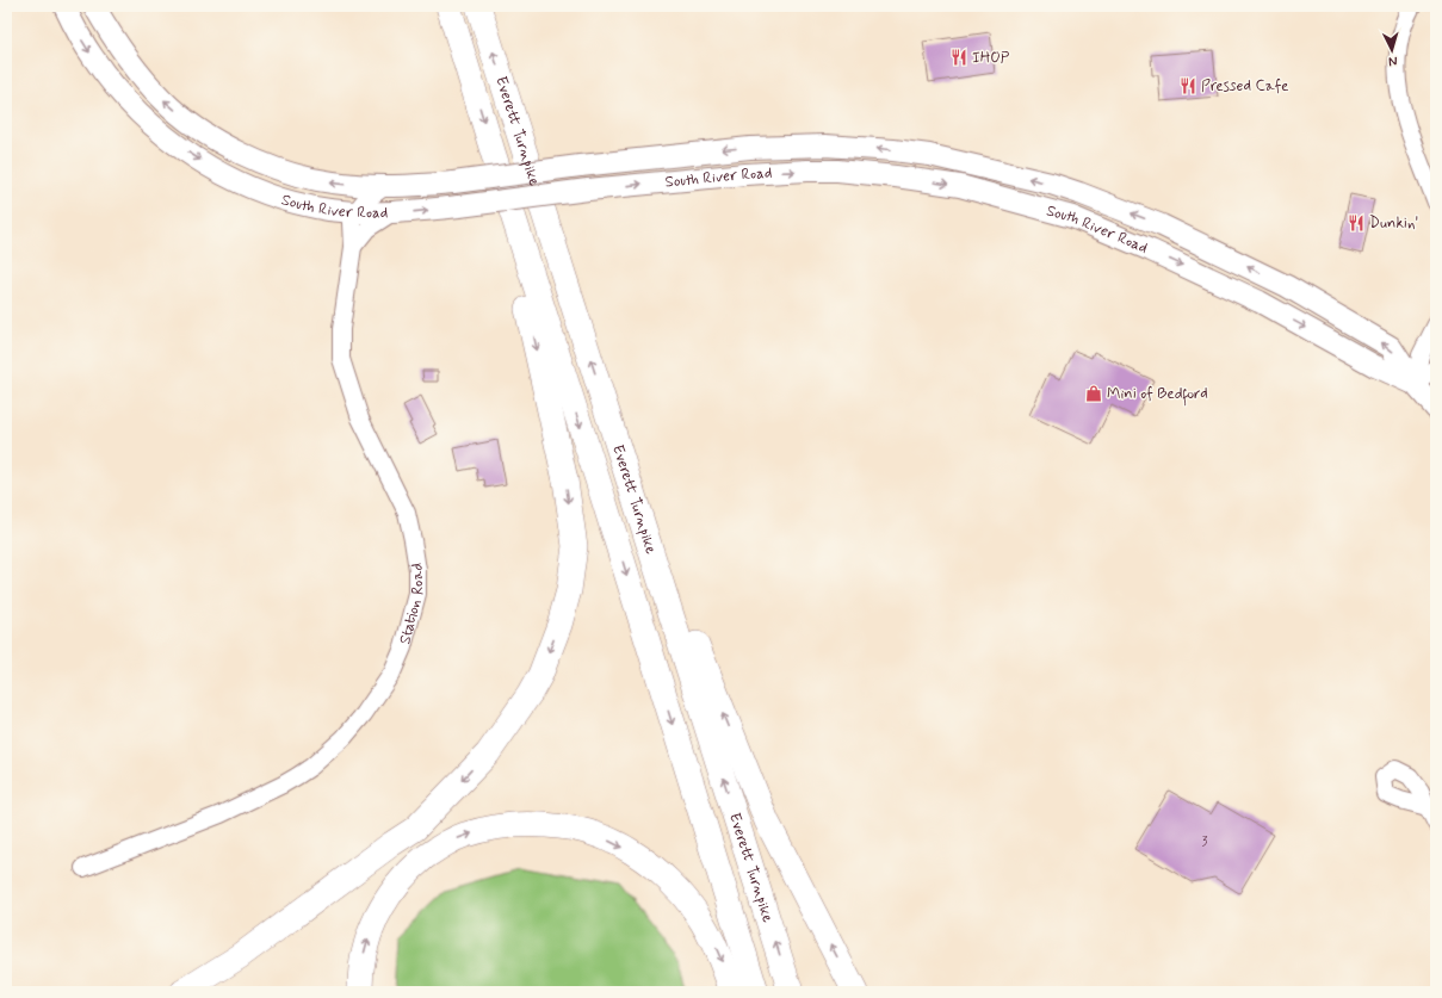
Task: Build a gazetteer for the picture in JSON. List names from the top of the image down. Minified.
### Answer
{"streets":{"highway":["Everett Turnpike"],"main road":["South River Road"],"street":["Station Road"]},"crossings":[["South River Road","Station Road"]],"places":{"restaurant":["IHOP","Pressed Cafe","Dunkin'"],"shop":["Mini of Bedford"]},"house_numbers":["3"],"north":"bottom"}
